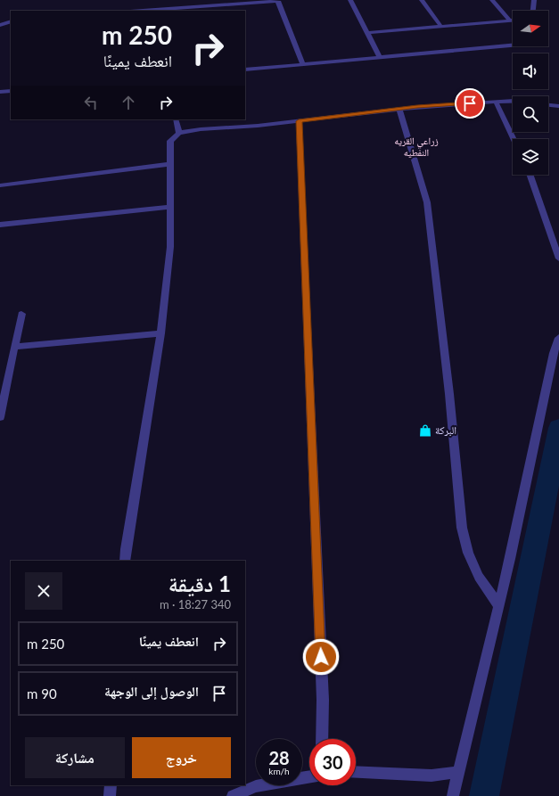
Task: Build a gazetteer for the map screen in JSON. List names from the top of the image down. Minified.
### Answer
{"districts":["زراعي القريه النفطيه"],"places":{"shop":["البركة"]},"north":"right","page":{"turn":["250 m","انعطف يمينًا"],"heading":["1 دقيقة","340 m · 18:27"],"list":[{"name":"انعطف يمينًا","value":"250 m"},{"name":"الوصول إلى الوجهة","value":"90 m"}],"buttons":["خروج","مشاركة"],"speed":"28 km/h","limit":"30"}}
